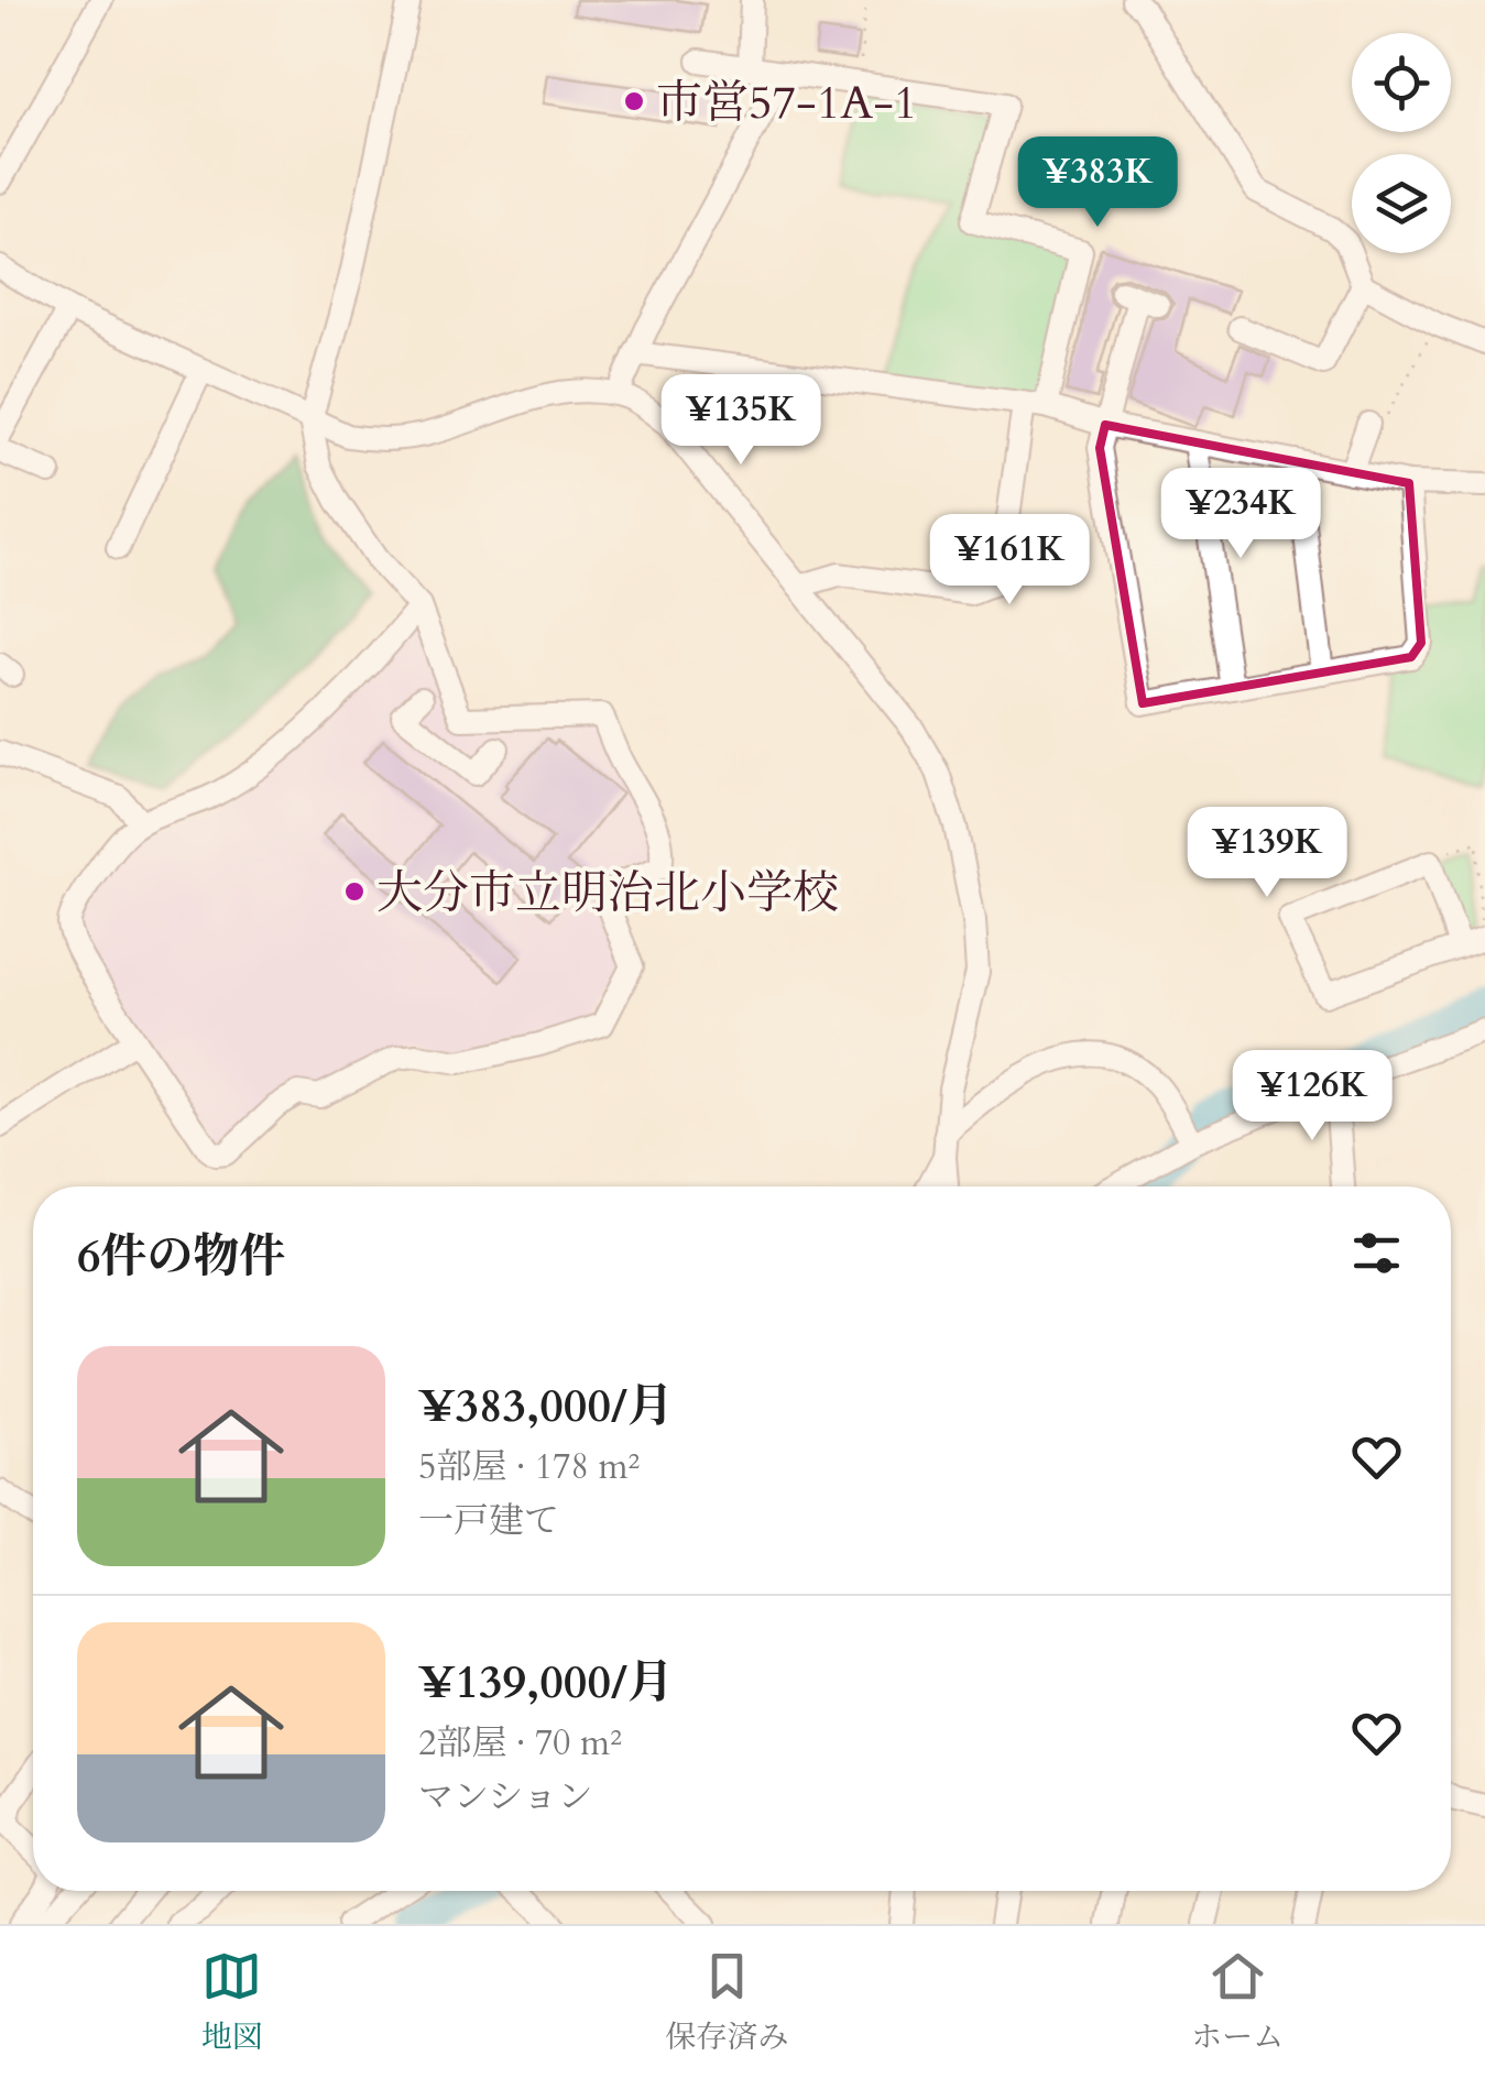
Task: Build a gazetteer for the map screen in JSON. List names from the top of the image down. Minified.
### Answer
{"places":["市営57-1A-1","大分市立明治北小学校"],"page":{"price":["¥383K","¥135K","¥234K","¥161K","¥139K","¥126K"],"heading":"6件の物件","list":[{"name":"¥383,000/月","note":"5部屋 · 178 m² · 一戸建て"},{"name":"¥139,000/月","note":"2部屋 · 70 m² · マンション"}],"tabs":["地図","保存済み","ホーム"]}}
